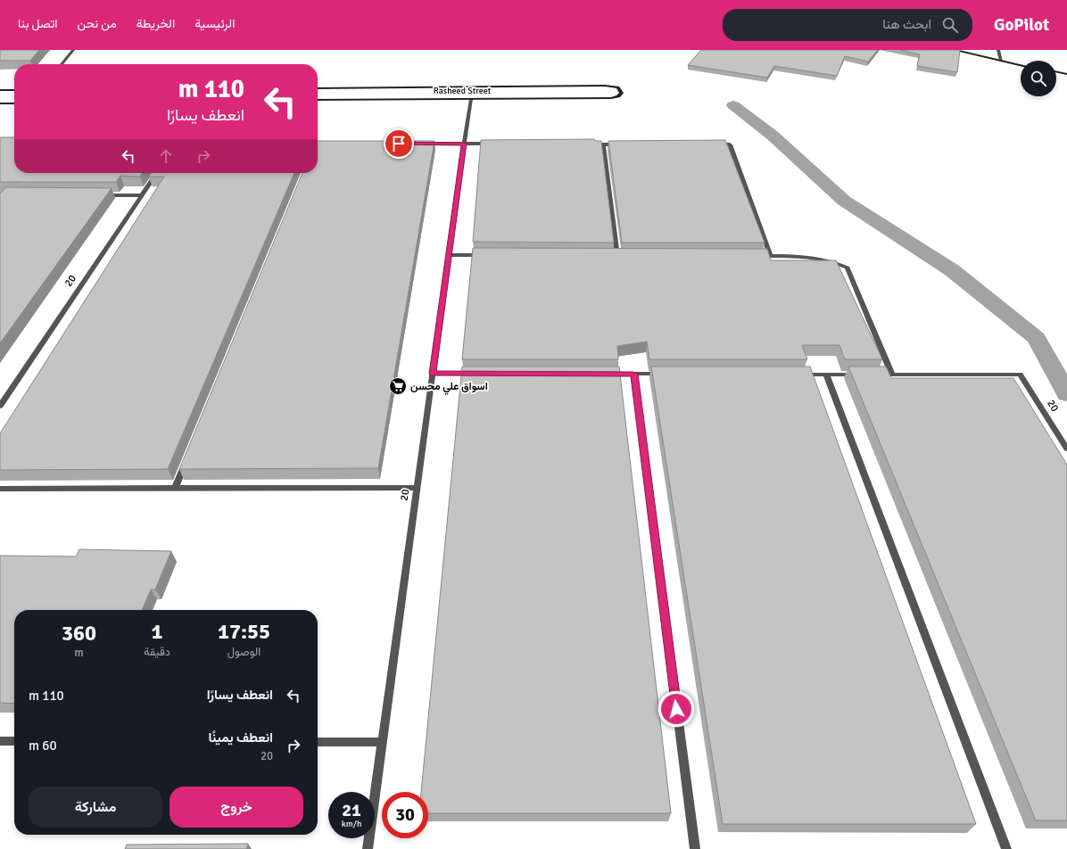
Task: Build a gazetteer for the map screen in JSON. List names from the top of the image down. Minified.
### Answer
{"streets":{"street":["Rasheed Street","20"]},"crossings":[["Rasheed Street","20"]],"places":{"supermarket":["اسواق علي محسن"]},"page":{"header":"GoPilot","search":"ابحث هنا","nav":["الرئيسية","الخريطة","من نحن","اتصل بنا"],"turn":["110 m","انعطف يسارًا"],"eta":["17:55","الوصول","1","دقيقة","360","m"],"list":[{"name":"انعطف يسارًا","value":"110 m"},{"name":"انعطف يمينًا","note":"20","value":"60 m"}],"buttons":["خروج","مشاركة"],"speed":"21 km/h","limit":"30"}}
